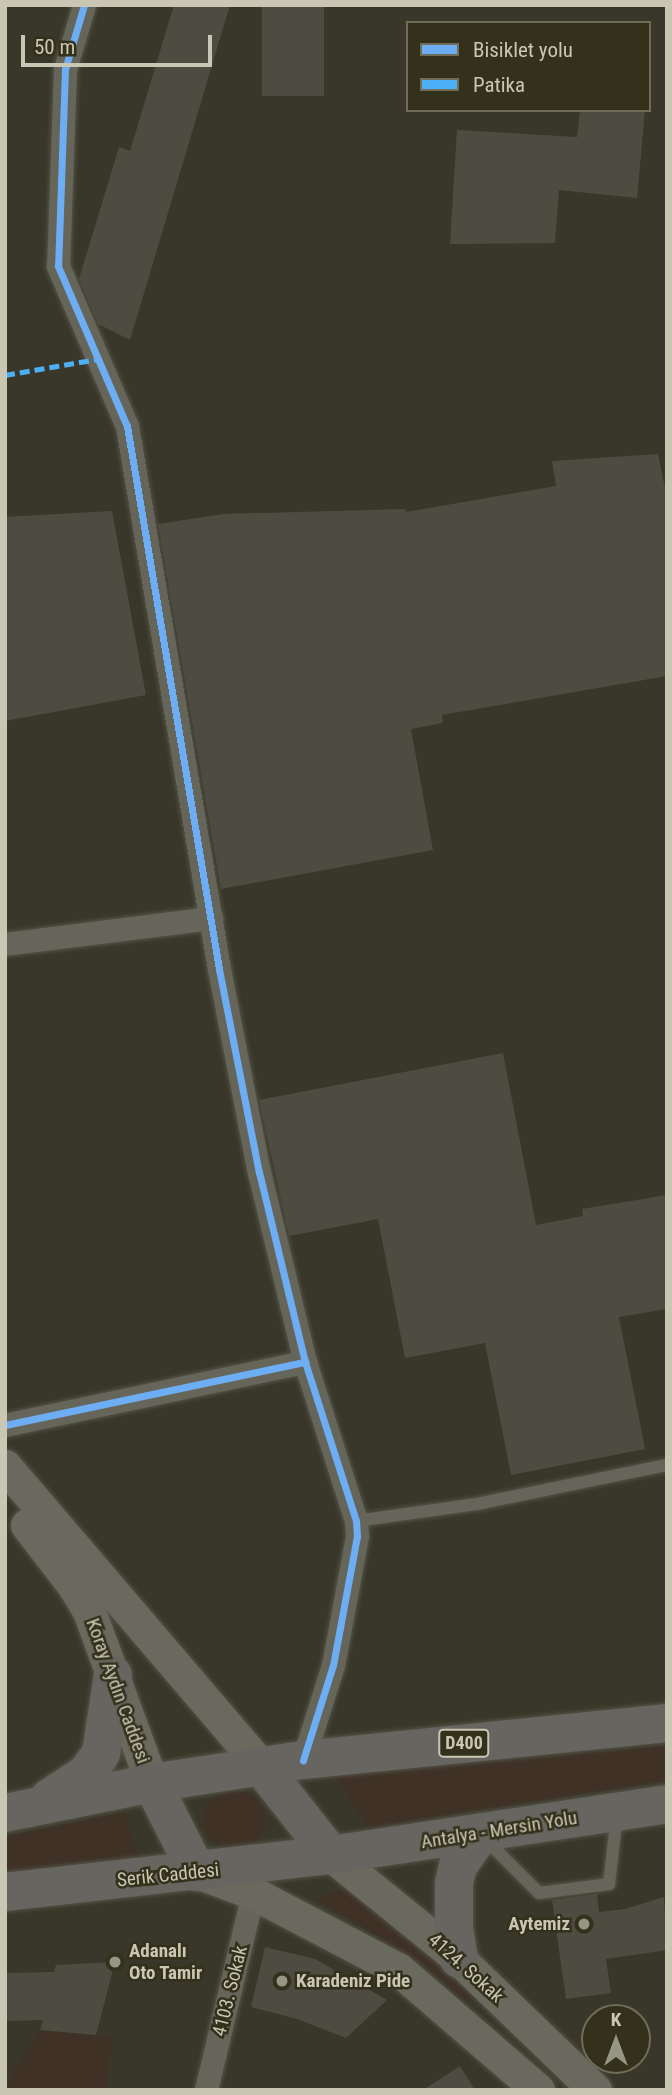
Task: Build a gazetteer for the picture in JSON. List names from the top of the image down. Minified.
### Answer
{"streets":{"highway":["D400","Antalya - Mersin Yolu","Serik Caddesi"],"main road":["Koray Aydın Caddesi","4124. Sokak"],"street":["4103. Sokak"]},"crossings":[["Koray Aydın Caddesi","D400"],["Antalya - Mersin Yolu","Serik Caddesi"],["Antalya - Mersin Yolu","4124. Sokak"],["Serik Caddesi","4124. Sokak"]],"places":["Aytemiz","Adanalı Oto Tamir","Karadeniz Pide"],"legend":["Bisiklet yolu","Patika"],"scale_bar":"50 m","north":"top"}
